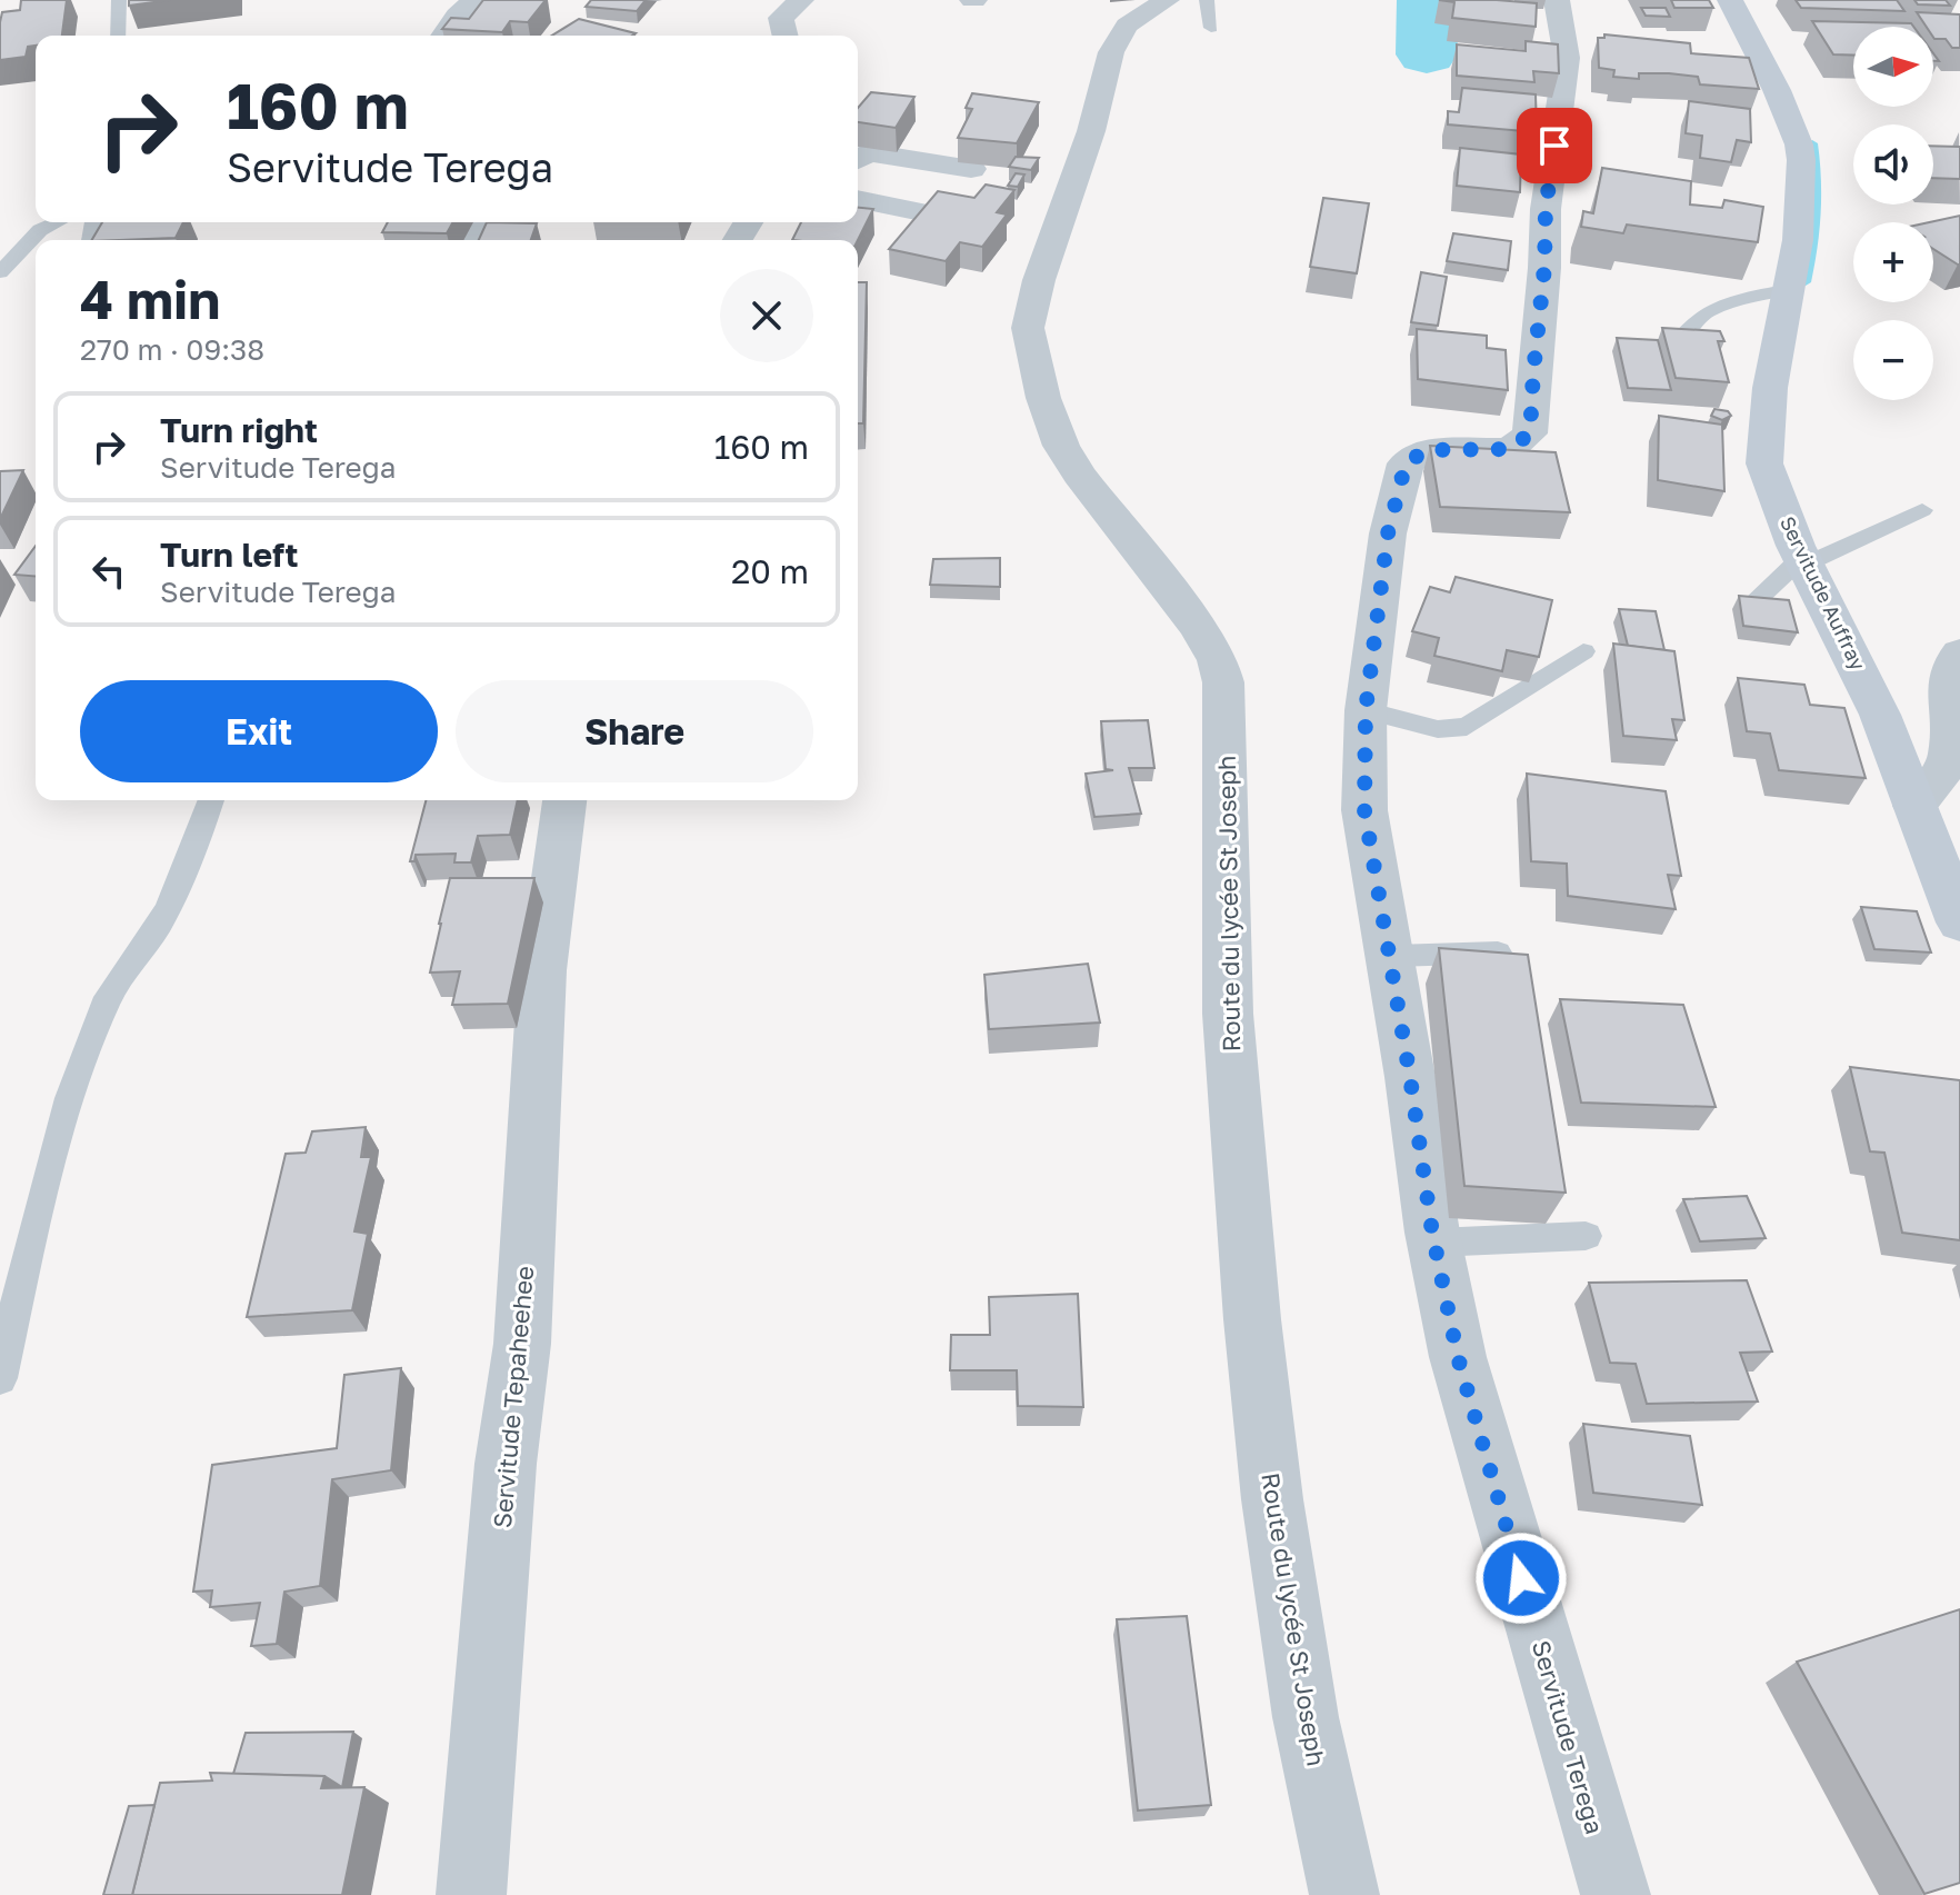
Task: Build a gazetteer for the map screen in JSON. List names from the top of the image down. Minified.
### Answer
{"streets":{"street":["Servitude Auffray","Route du lycée St Joseph","Servitude Tepaheehee","Servitude Terega"]},"north":"right","page":{"map_buttons":["+","−"],"turn":["160 m","Servitude Terega"],"heading":["4 min","270 m · 09:38"],"list":[{"name":"Turn right","note":"Servitude Terega","value":"160 m"},{"name":"Turn left","note":"Servitude Terega","value":"20 m"}],"buttons":["Exit","Share"]}}
